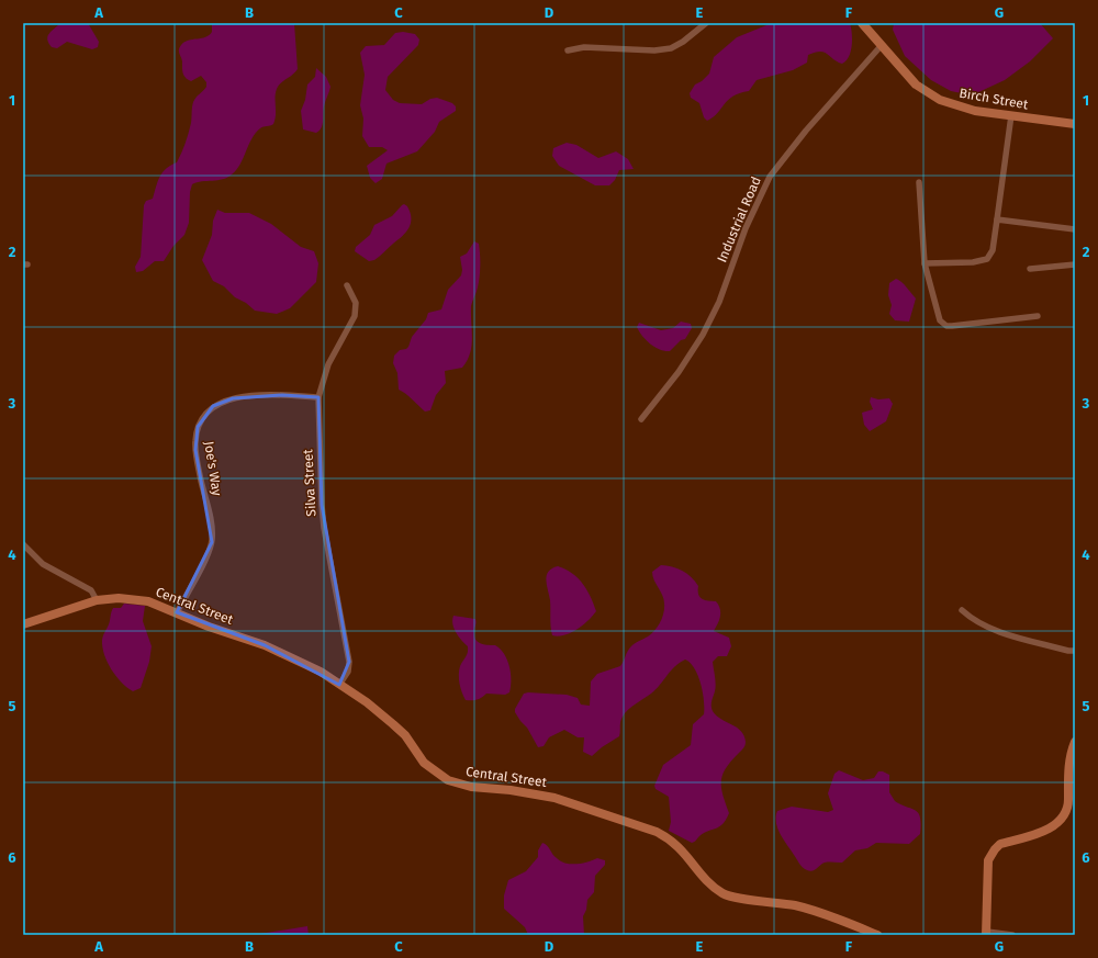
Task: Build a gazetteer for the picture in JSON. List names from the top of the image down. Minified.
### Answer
{"streets":{"street":["Birch Street","Industrial Road","Joe's Way","Silva Street","Central Street"]},"crossings":[["Birch Street","Industrial Road"],["Joe's Way","Silva Street"],["Joe's Way","Central Street"],["Silva Street","Central Street"]],"grid":{"columns":["A","B","C","D","E","F","G"],"rows":["1","2","3","4","5","6"]}}
